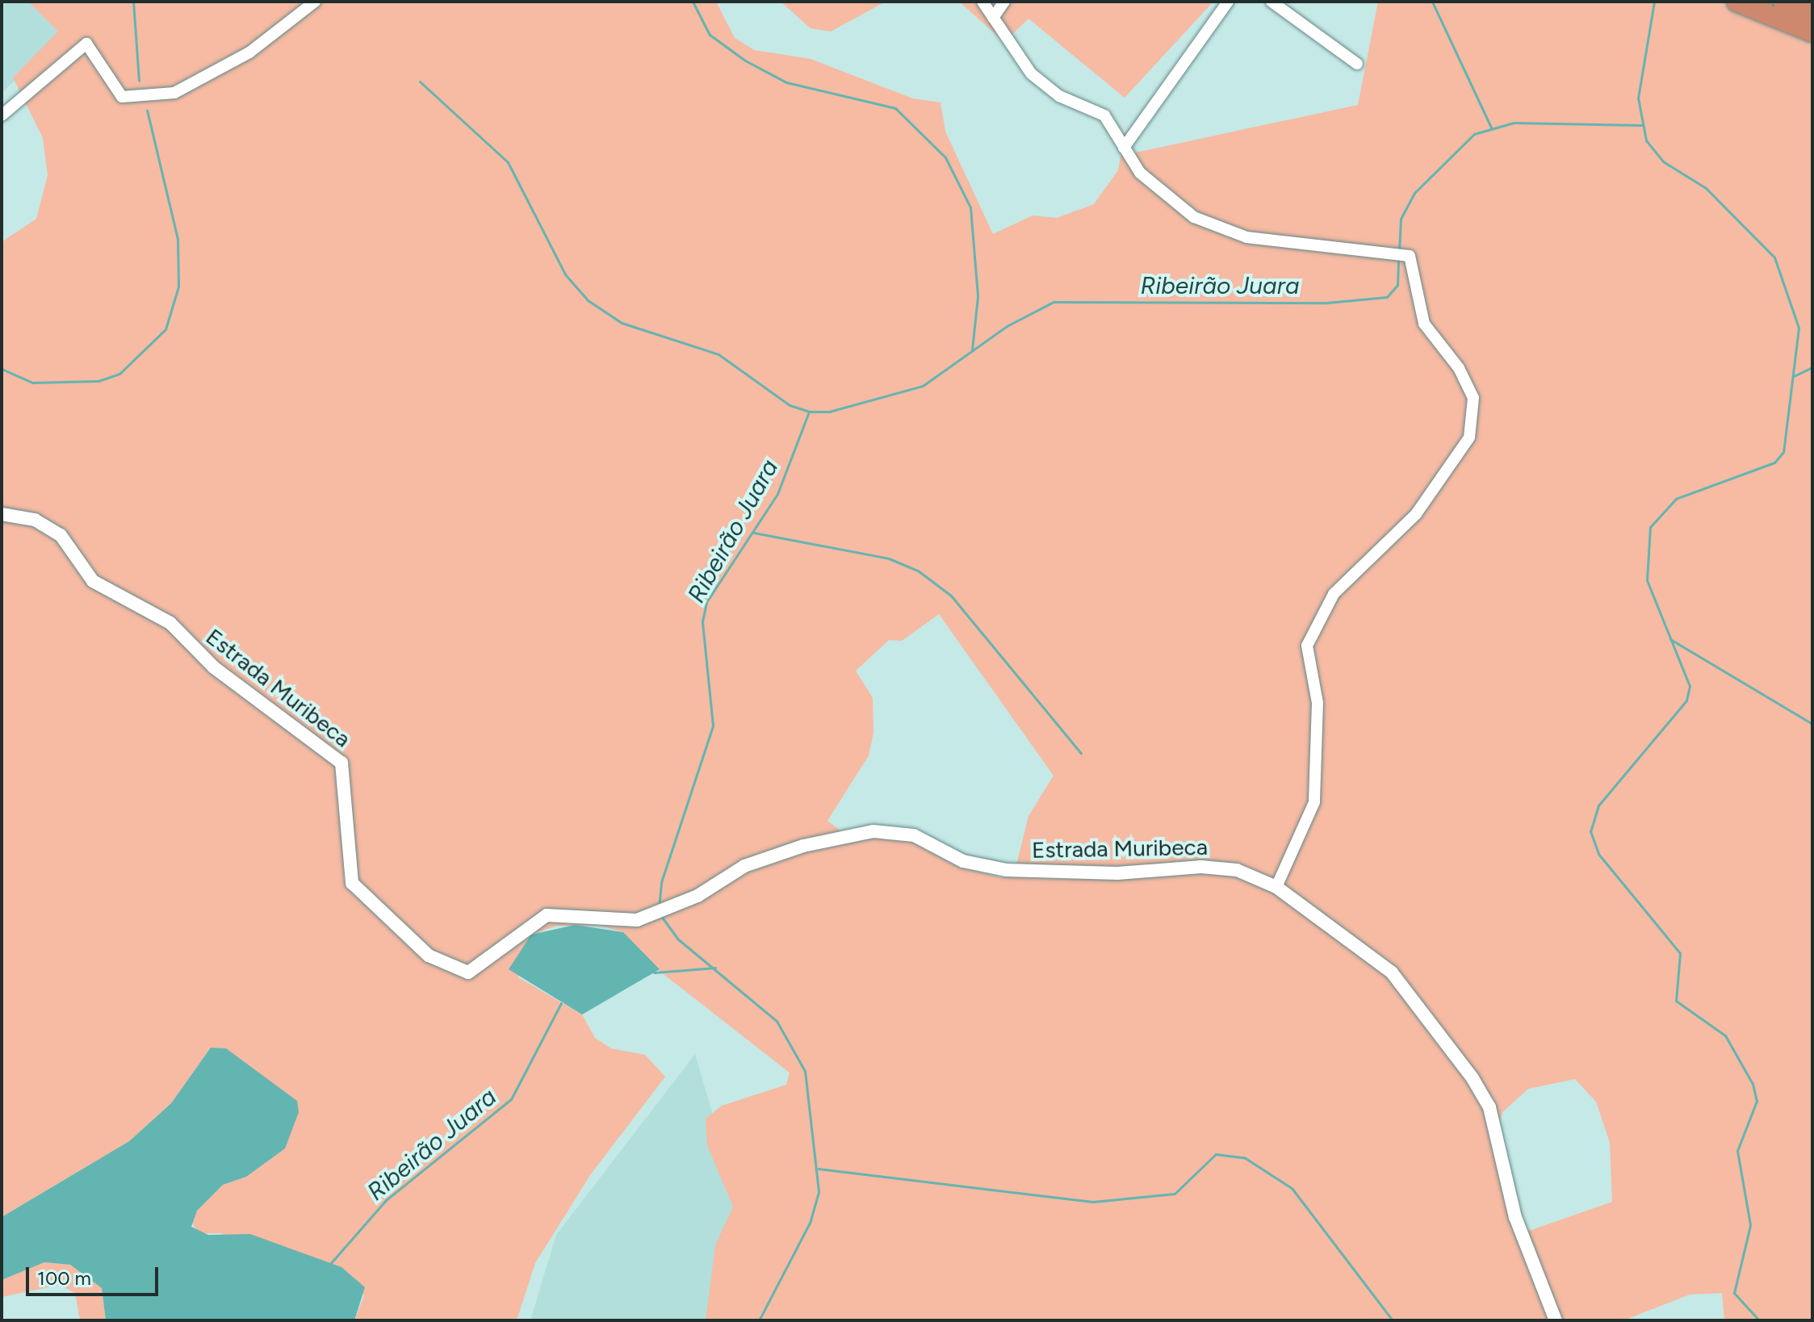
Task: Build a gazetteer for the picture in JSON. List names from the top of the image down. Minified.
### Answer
{"streets":{"street":["Estrada Muribeca"]},"water":["Ribeirão Juara"],"scale_bar":"100 m"}
